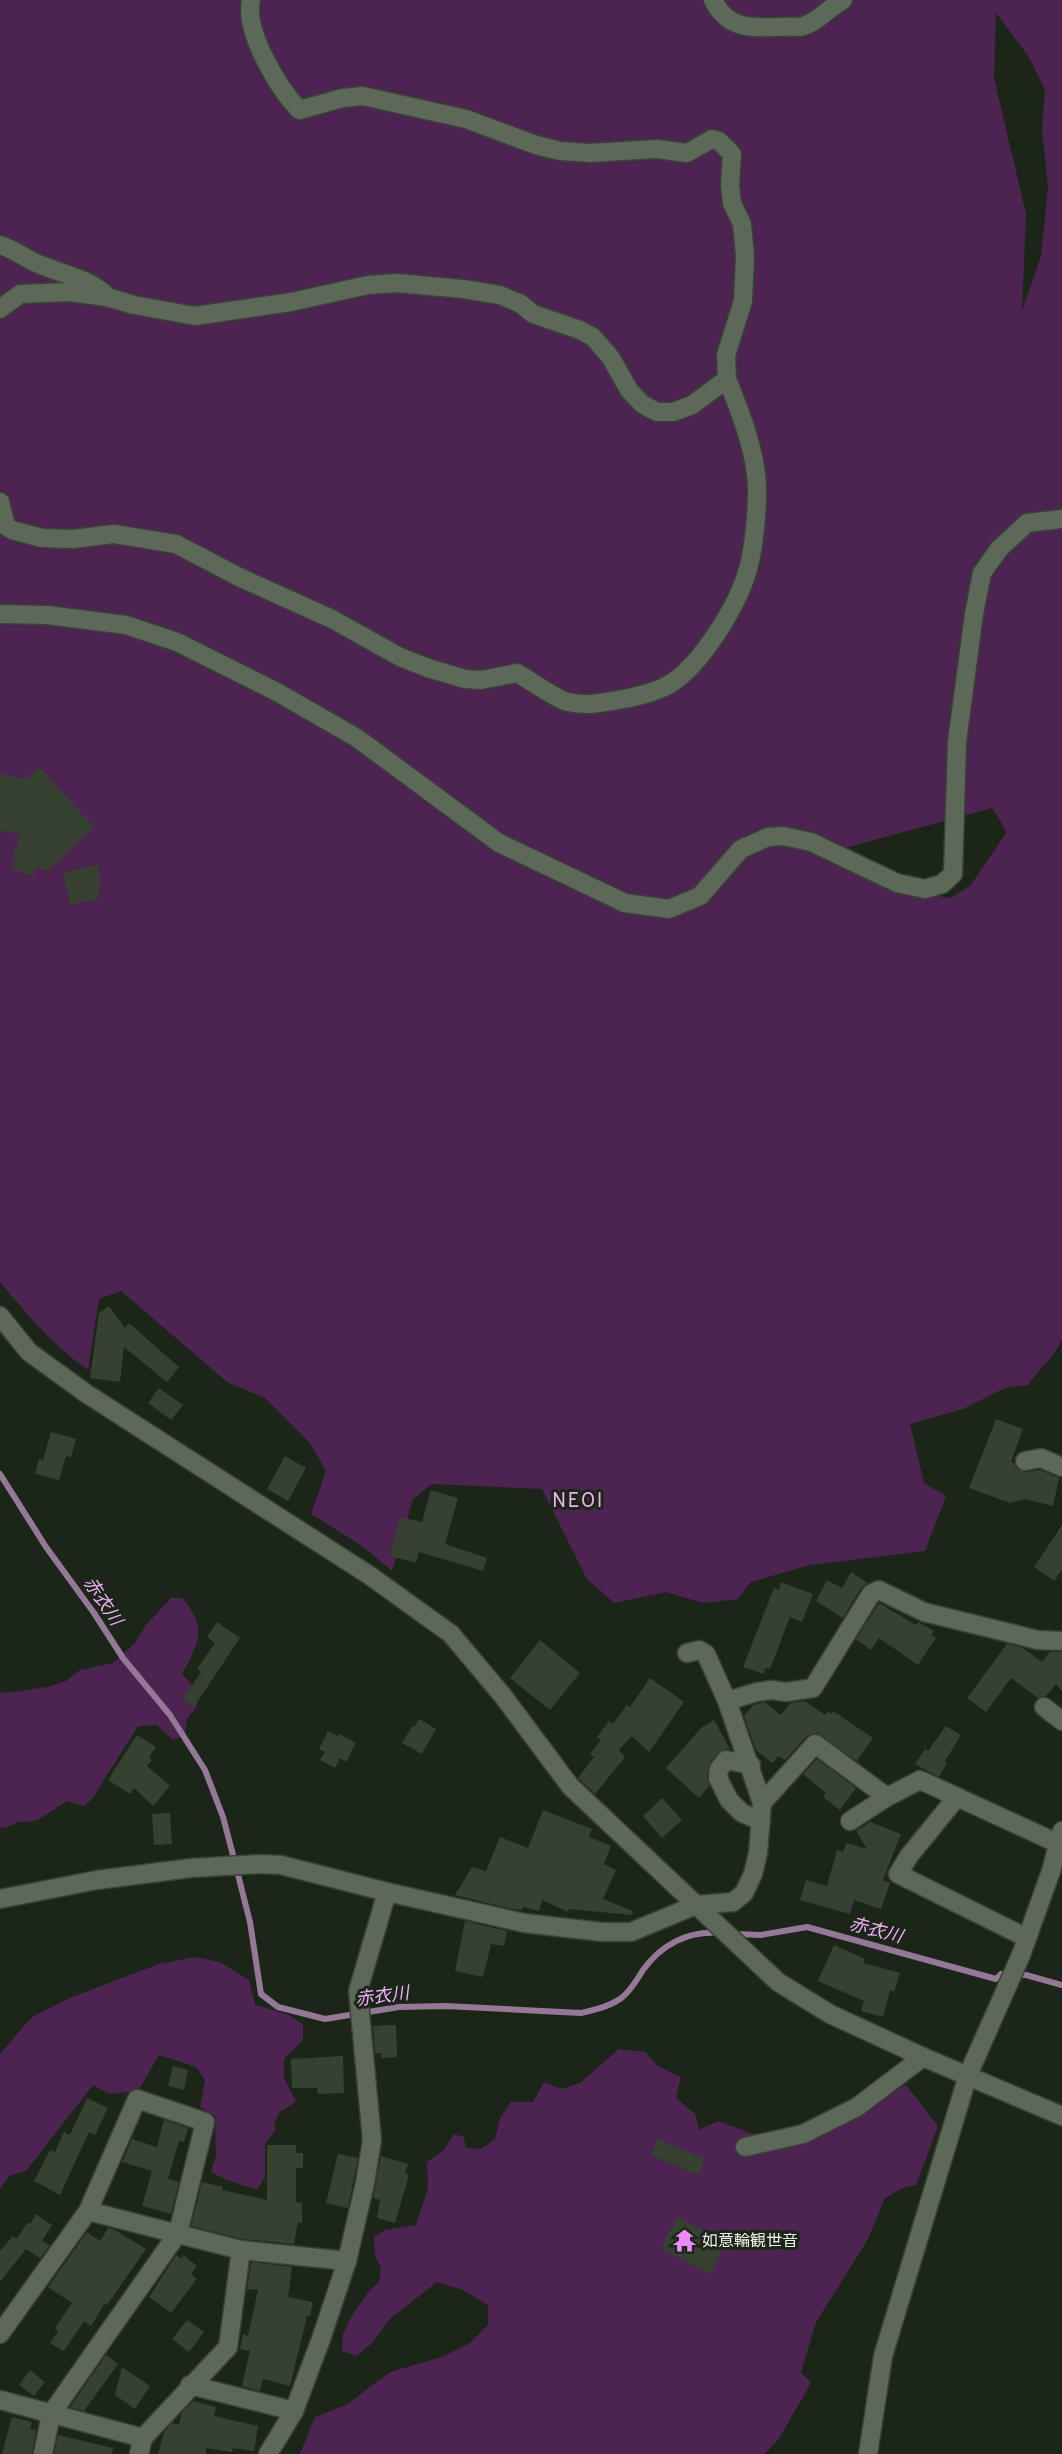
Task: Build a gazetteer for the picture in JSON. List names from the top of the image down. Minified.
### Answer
{"districts":["NEOI"],"water":["赤衣川"],"places":{"temple":["如意輪観世音"]}}
